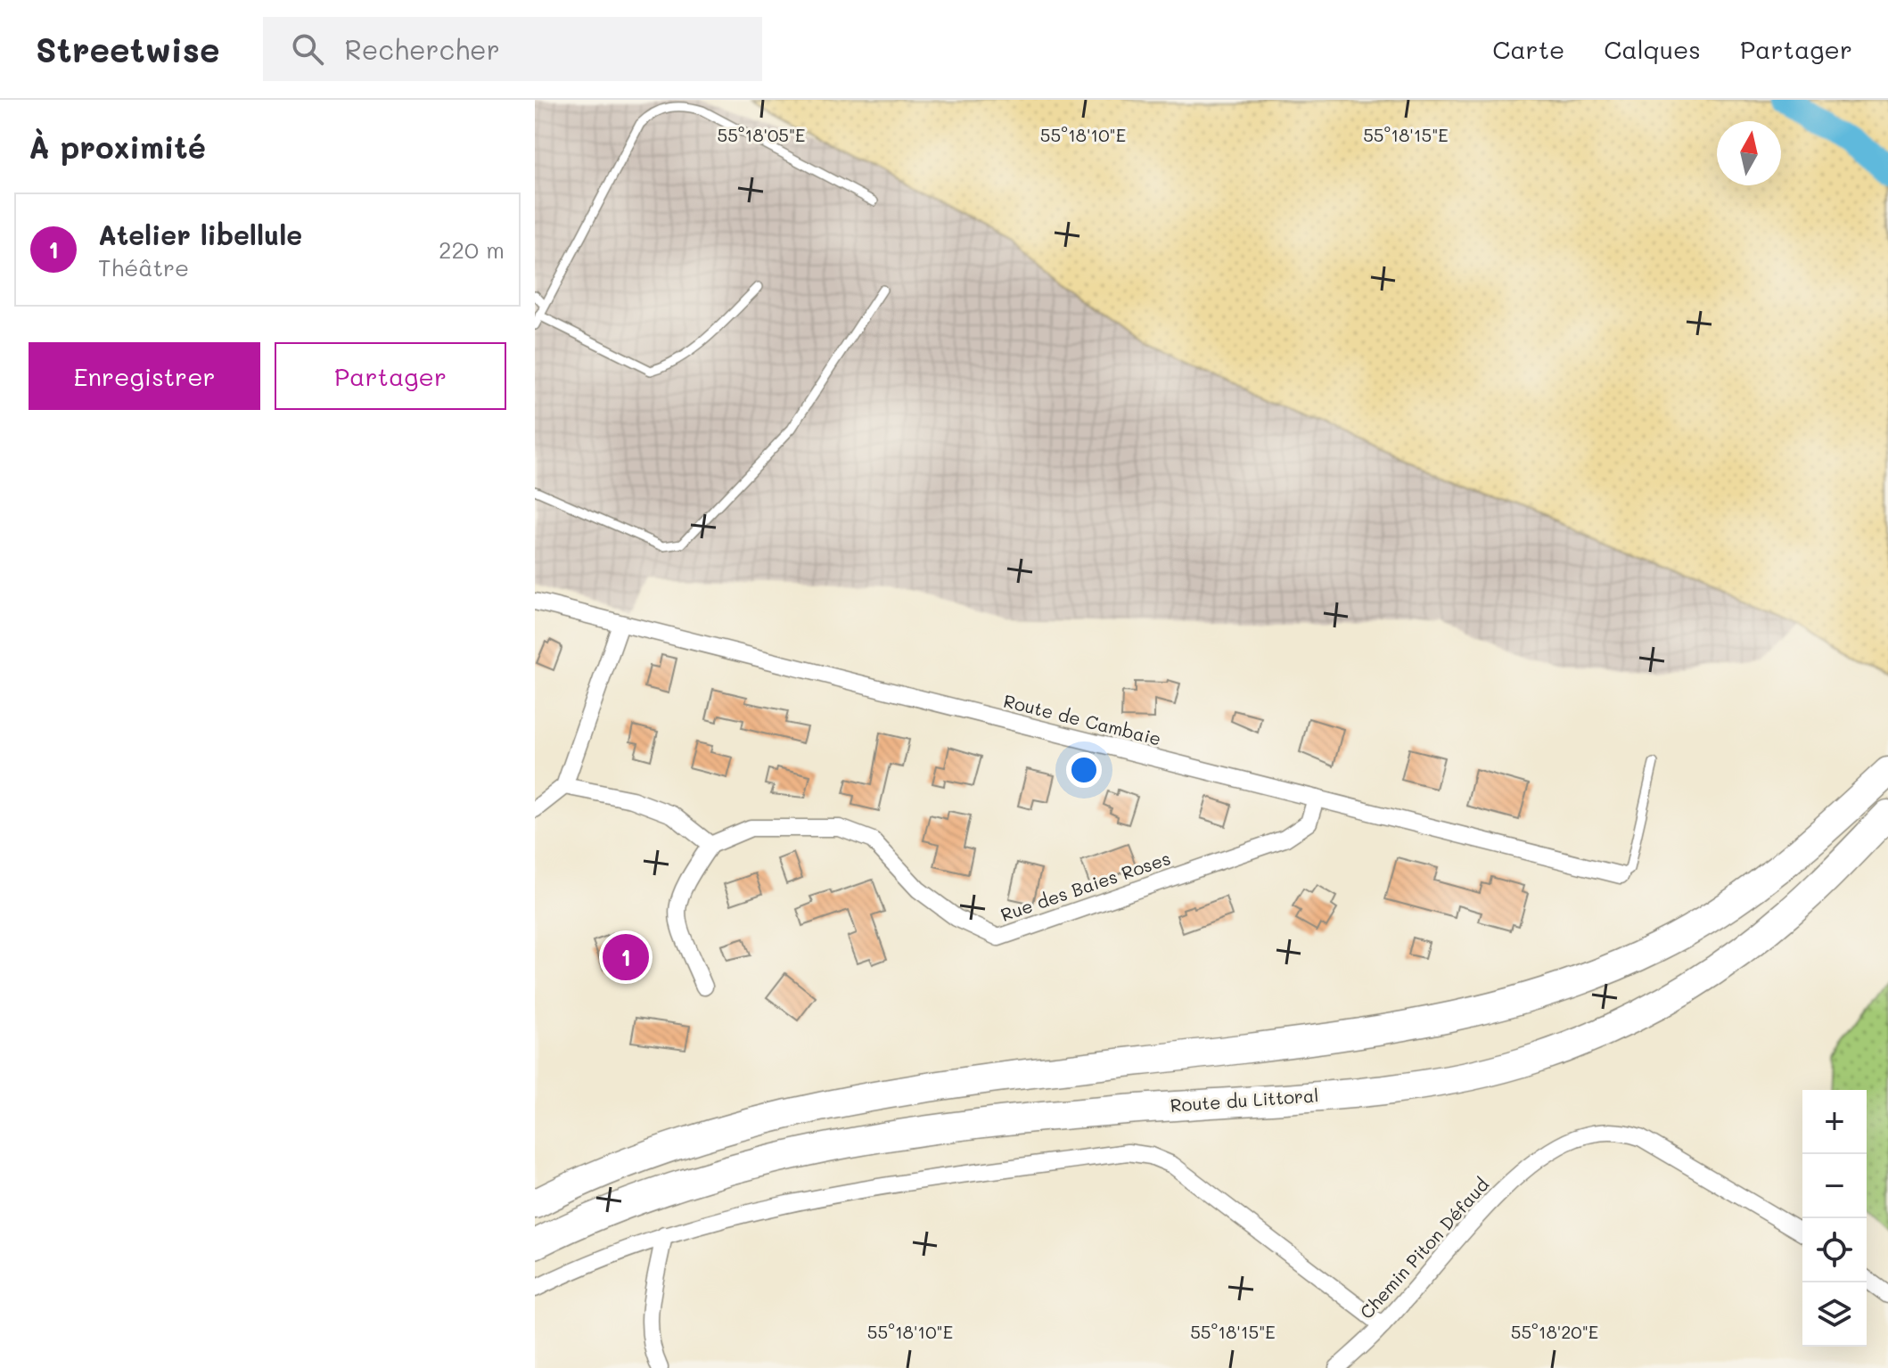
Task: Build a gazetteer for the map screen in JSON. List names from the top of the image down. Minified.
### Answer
{"streets":{"highway":["Route du Littoral"],"street":["Route de Cambaie","Rue des Baies Roses","Chemin Piton Défaud"]},"crossings":[["Route de Cambaie","Rue des Baies Roses"]],"north":"top","page":{"header":"Streetwise","search":"Rechercher","nav":["Carte","Calques","Partager"],"heading":"À proximité","list":[{"mark":"1","name":"Atelier libellule","note":"Théâtre","value":"220 m"}],"buttons":["Enregistrer","Partager"],"pins":"1","map_buttons":["+","−"]},"coordinates":["55°18'05\"E","55°18'10\"E","55°18'15\"E","55°18'20\"E"]}
